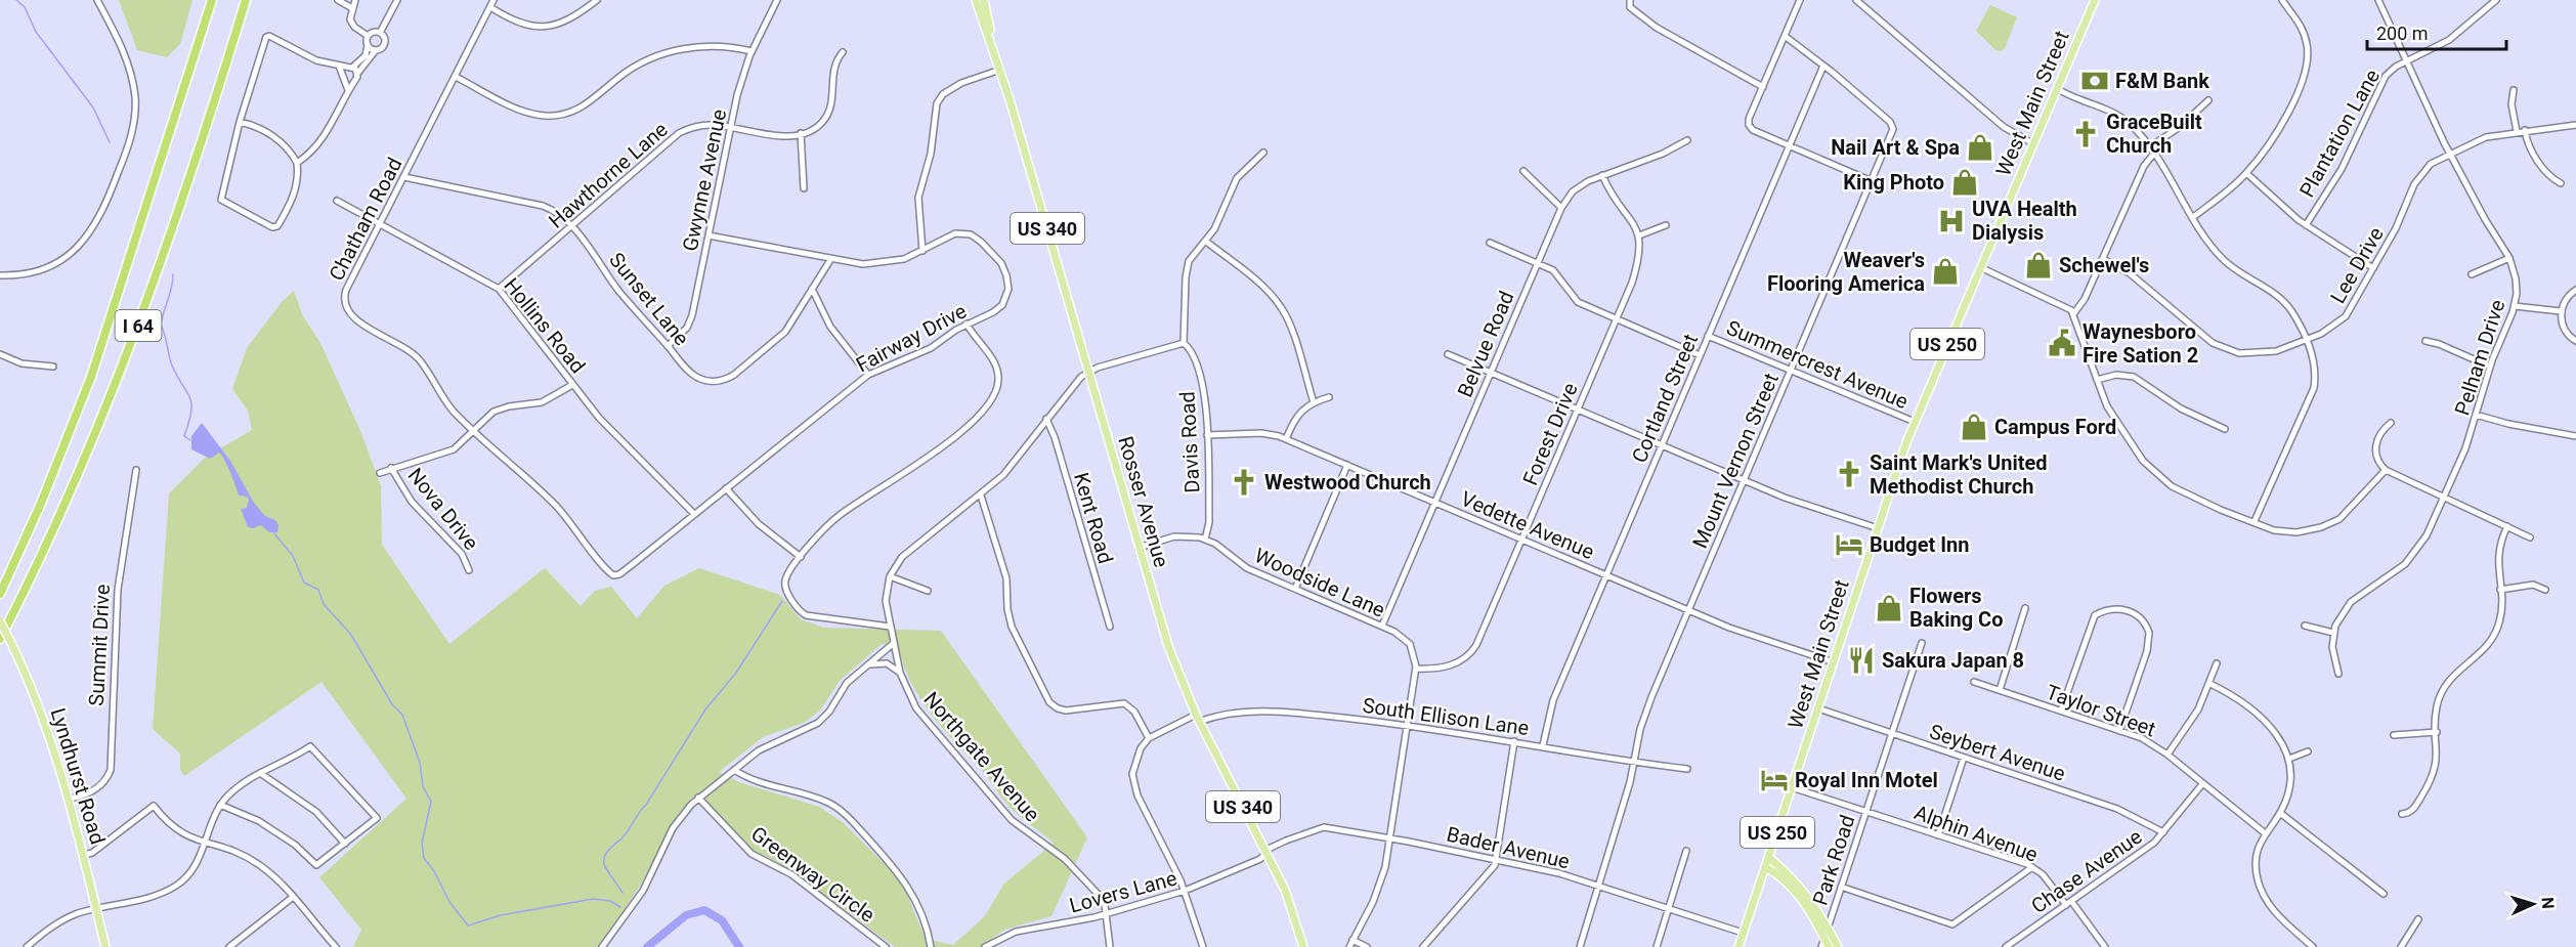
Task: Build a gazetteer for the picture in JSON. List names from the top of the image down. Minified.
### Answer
{"streets":{"highway":["I 64"],"main road":["West Main Street","US 340","US 250","Rosser Avenue","Lyndhurst Road"],"street":["Plantation Lane","Hawthorne Lane","Gwynne Avenue","Chatham Road","Lee Drive","Sunset Lane","Hollins Road","Fairway Drive","Belvue Road","Pelham Drive","Summercrest Avenue","Cortland Street","Forest Drive","Davis Road","Mount Vernon Street","Nova Drive","Kent Road","Vedette Avenue","Woodside Lane","Summit Drive","Taylor Street","South Ellison Lane","Seybert Avenue","Northgate Avenue","Alphin Avenue","Bader Avenue","Park Road","Chase Avenue","Greenway Circle","Lovers Lane"]},"crossings":[["West Main Street","Summercrest Avenue"],["West Main Street","Vedette Avenue"],["West Main Street","Seybert Avenue"],["West Main Street","Alphin Avenue"],["West Main Street","Bader Avenue"],["Plantation Lane","Pelham Drive"],["Hawthorne Lane","Gwynne Avenue"],["Hawthorne Lane","Sunset Lane"],["Hawthorne Lane","Hollins Road"],["Gwynne Avenue","Sunset Lane"],["Gwynne Avenue","Fairway Drive"],["Chatham Road","Sunset Lane"],["Chatham Road","Hollins Road"],["Chatham Road","Fairway Drive"],["Lee Drive","Pelham Drive"],["Sunset Lane","Fairway Drive"],["Hollins Road","Fairway Drive"],["Belvue Road","Summercrest Avenue"],["Belvue Road","Vedette Avenue"],["Belvue Road","Woodside Lane"],["Summercrest Avenue","Cortland Street"],["Summercrest Avenue","Forest Drive"],["Summercrest Avenue","Mount Vernon Street"],["Cortland Street","Mount Vernon Street"],["Cortland Street","Vedette Avenue"],["Cortland Street","South Ellison Lane"],["Forest Drive","Vedette Avenue"],["Forest Drive","Woodside Lane"],["Davis Road","Vedette Avenue"],["Davis Road","Woodside Lane"],["Mount Vernon Street","Vedette Avenue"],["Mount Vernon Street","South Ellison Lane"],["Mount Vernon Street","Bader Avenue"],["Rosser Avenue","South Ellison Lane"],["Rosser Avenue","Bader Avenue"],["Rosser Avenue","Lovers Lane"],["Summit Drive","Lyndhurst Road"],["Taylor Street","Chase Avenue"],["Seybert Avenue","Park Road"],["Seybert Avenue","Chase Avenue"],["Northgate Avenue","Lovers Lane"],["Alphin Avenue","Park Road"],["Alphin Avenue","Chase Avenue"],["Bader Avenue","Lovers Lane"]],"places":{"bank":["F&M Bank"],"church":["GraceBuilt Church","Saint Mark's United Methodist Church","Westwood Church"],"shop":["Nail Art & Spa","King Photo","Schewel's","Weaver's Flooring America","Campus Ford","Flowers Baking Co"],"hospital":["UVA Health Dialysis"],"public building":["Waynesboro Fire Sation 2"],"hotel":["Budget Inn","Royal Inn Motel"],"restaurant":["Sakura Japan 8"]},"scale_bar":"200 m","north":"right"}
